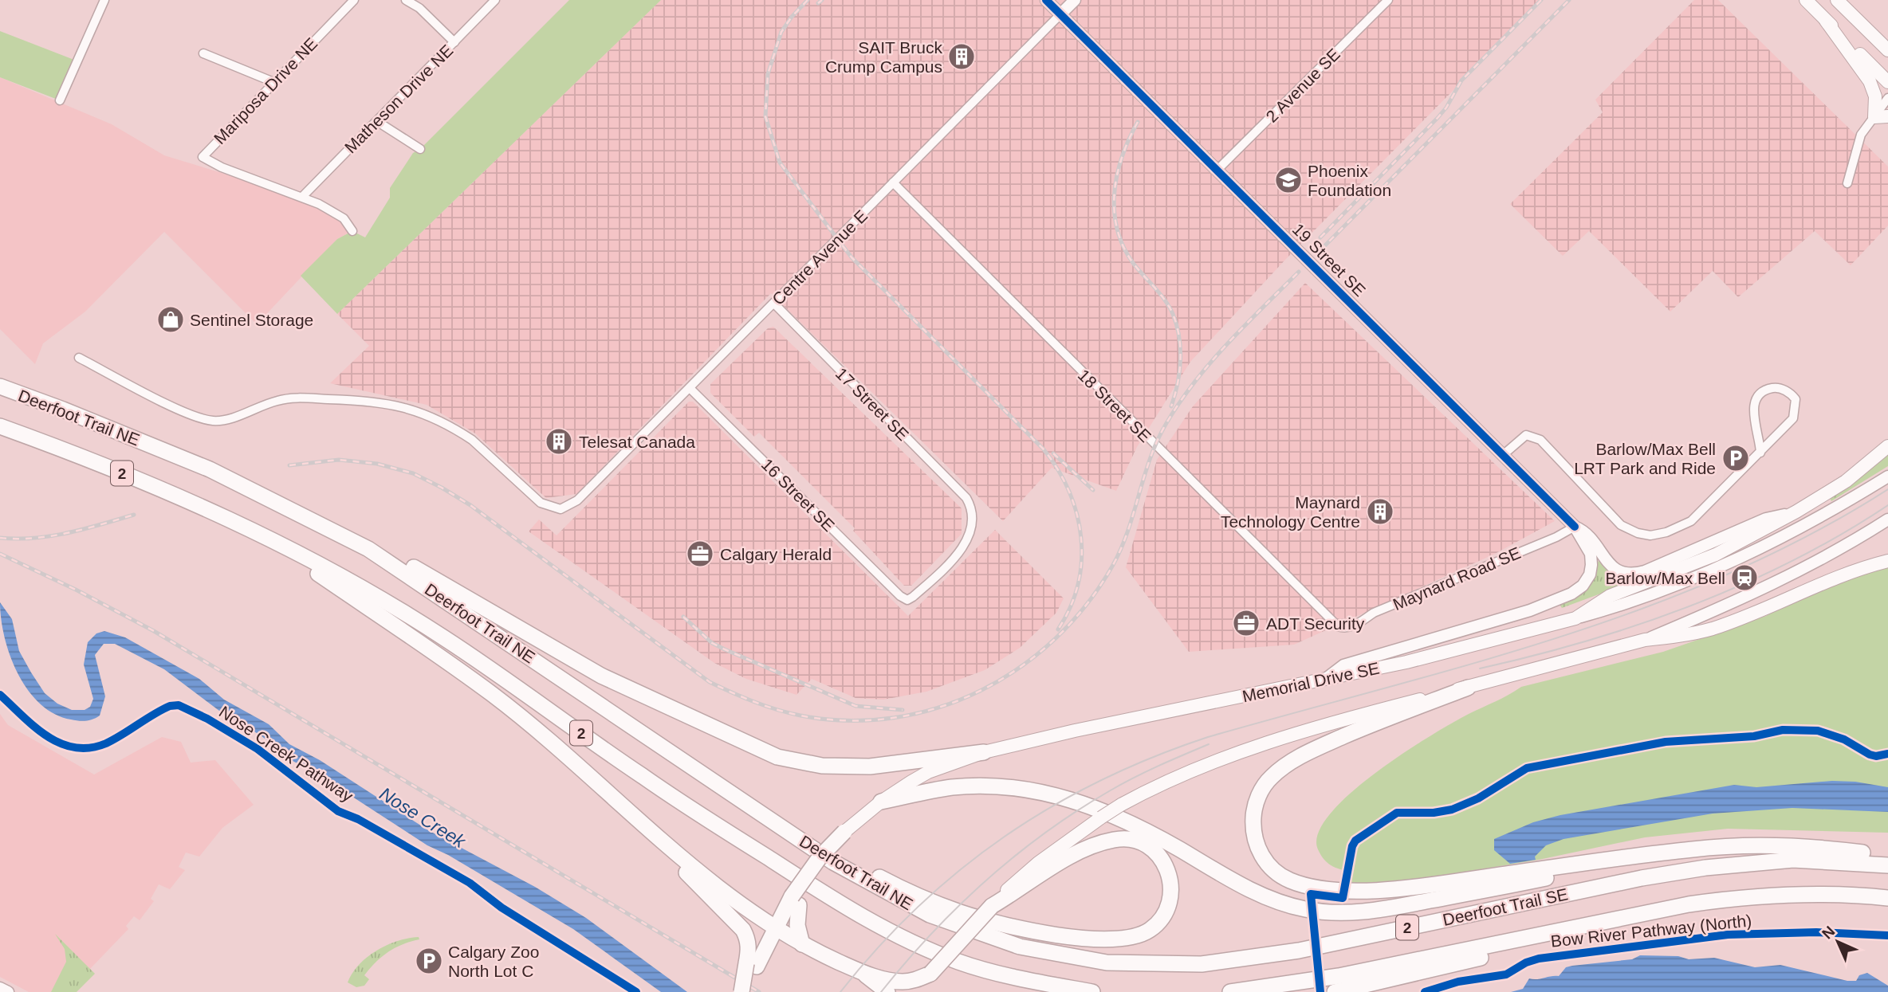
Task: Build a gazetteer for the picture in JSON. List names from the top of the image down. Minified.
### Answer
{"streets":{"highway":["Deerfoot Trail NE","2","Memorial Drive SE","Deerfoot Trail SE"],"street":["2 Avenue SE","Mariposa Drive NE","Matheson Drive NE","Centre Avenue E","19 Street SE","17 Street SE","18 Street SE","16 Street SE","Maynard Road SE"],"cycle path":["Nose Creek Pathway","Bow River Pathway (North)"]},"crossings":[["2 Avenue SE","19 Street SE"],["Mariposa Drive NE","Matheson Drive NE"],["Centre Avenue E","19 Street SE"],["Centre Avenue E","17 Street SE"],["Centre Avenue E","18 Street SE"],["Centre Avenue E","16 Street SE"],["19 Street SE","Maynard Road SE"],["17 Street SE","16 Street SE"],["18 Street SE","Maynard Road SE"],["Deerfoot Trail NE","Deerfoot Trail SE"]],"water":["Nose Creek"],"places":{"building":["SAIT Bruck Crump Campus","Telesat Canada","Maynard Technology Centre"],"school or university":["Phoenix Foundation"],"shop":["Sentinel Storage"],"parking":["Barlow/Max Bell LRT Park and Ride","Calgary Zoo North Lot C"],"office":["Calgary Herald","ADT Security"],"station":["Barlow/Max Bell"]},"north":"top left"}
